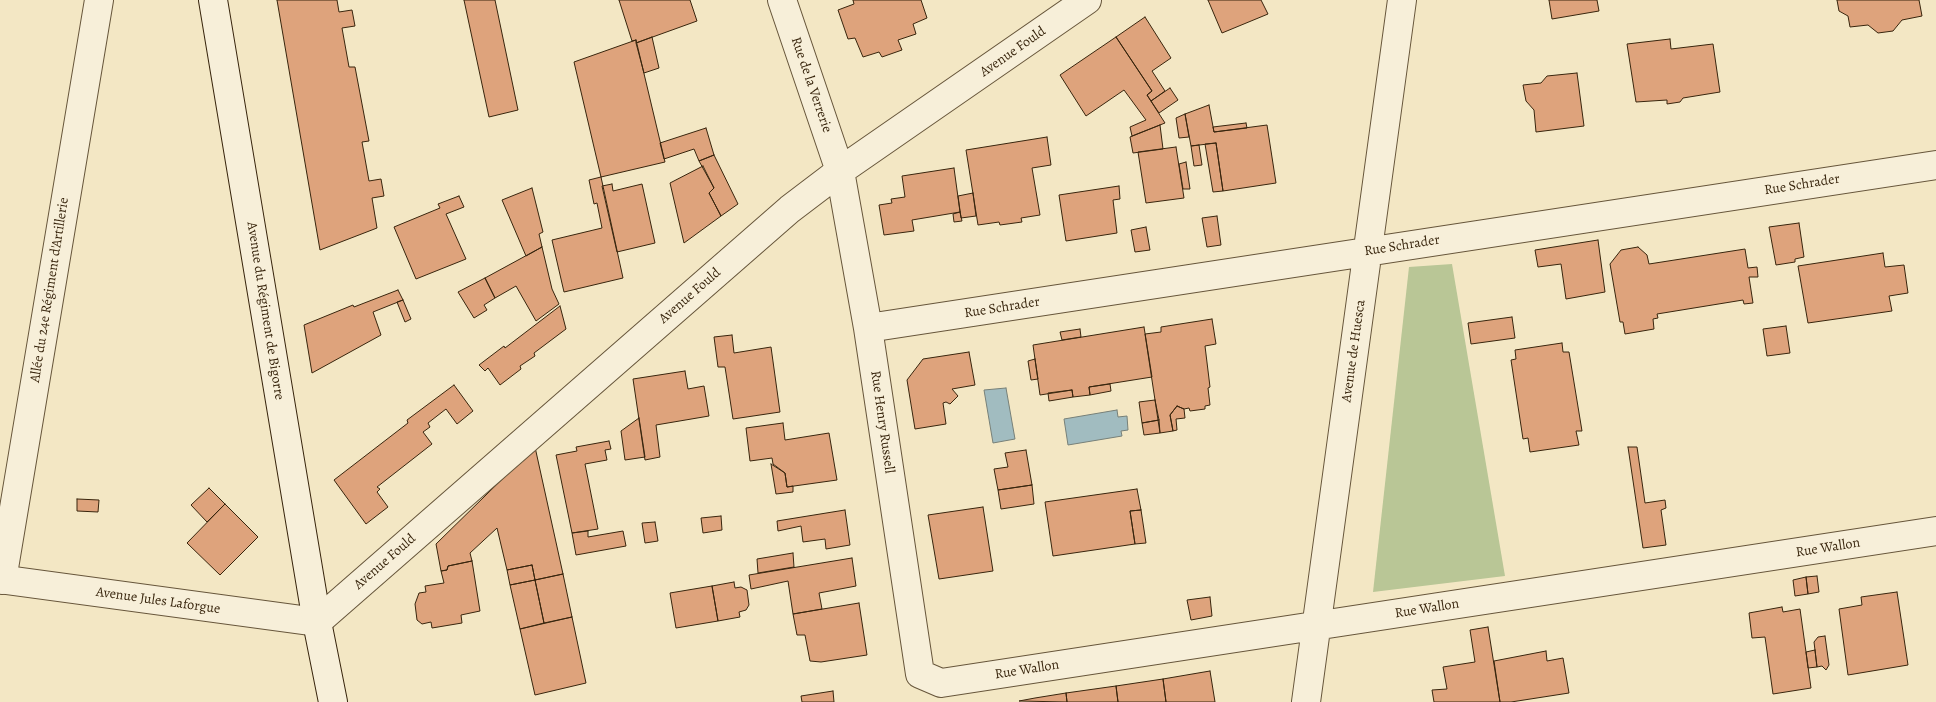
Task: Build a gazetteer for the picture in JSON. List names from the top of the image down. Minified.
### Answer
{"streets":{"street":["Avenue Fould","Rue de la Verrerie","Rue Schrader","Allée du 24e Régiment d'Artillerie","Avenue du Régiment de Bigorre","Avenue de Huesca","Rue Henry Russell","Rue Wallon","Avenue Jules Laforgue"]},"crossings":[["Avenue Fould","Rue de la Verrerie"],["Avenue Fould","Avenue du Régiment de Bigorre"],["Avenue Fould","Rue Henry Russell"],["Avenue Fould","Avenue Jules Laforgue"],["Rue de la Verrerie","Rue Henry Russell"],["Rue Schrader","Avenue de Huesca"],["Rue Schrader","Rue Henry Russell"],["Allée du 24e Régiment d'Artillerie","Avenue Jules Laforgue"],["Avenue du Régiment de Bigorre","Avenue Jules Laforgue"],["Avenue de Huesca","Rue Wallon"],["Rue Henry Russell","Rue Wallon"]]}
